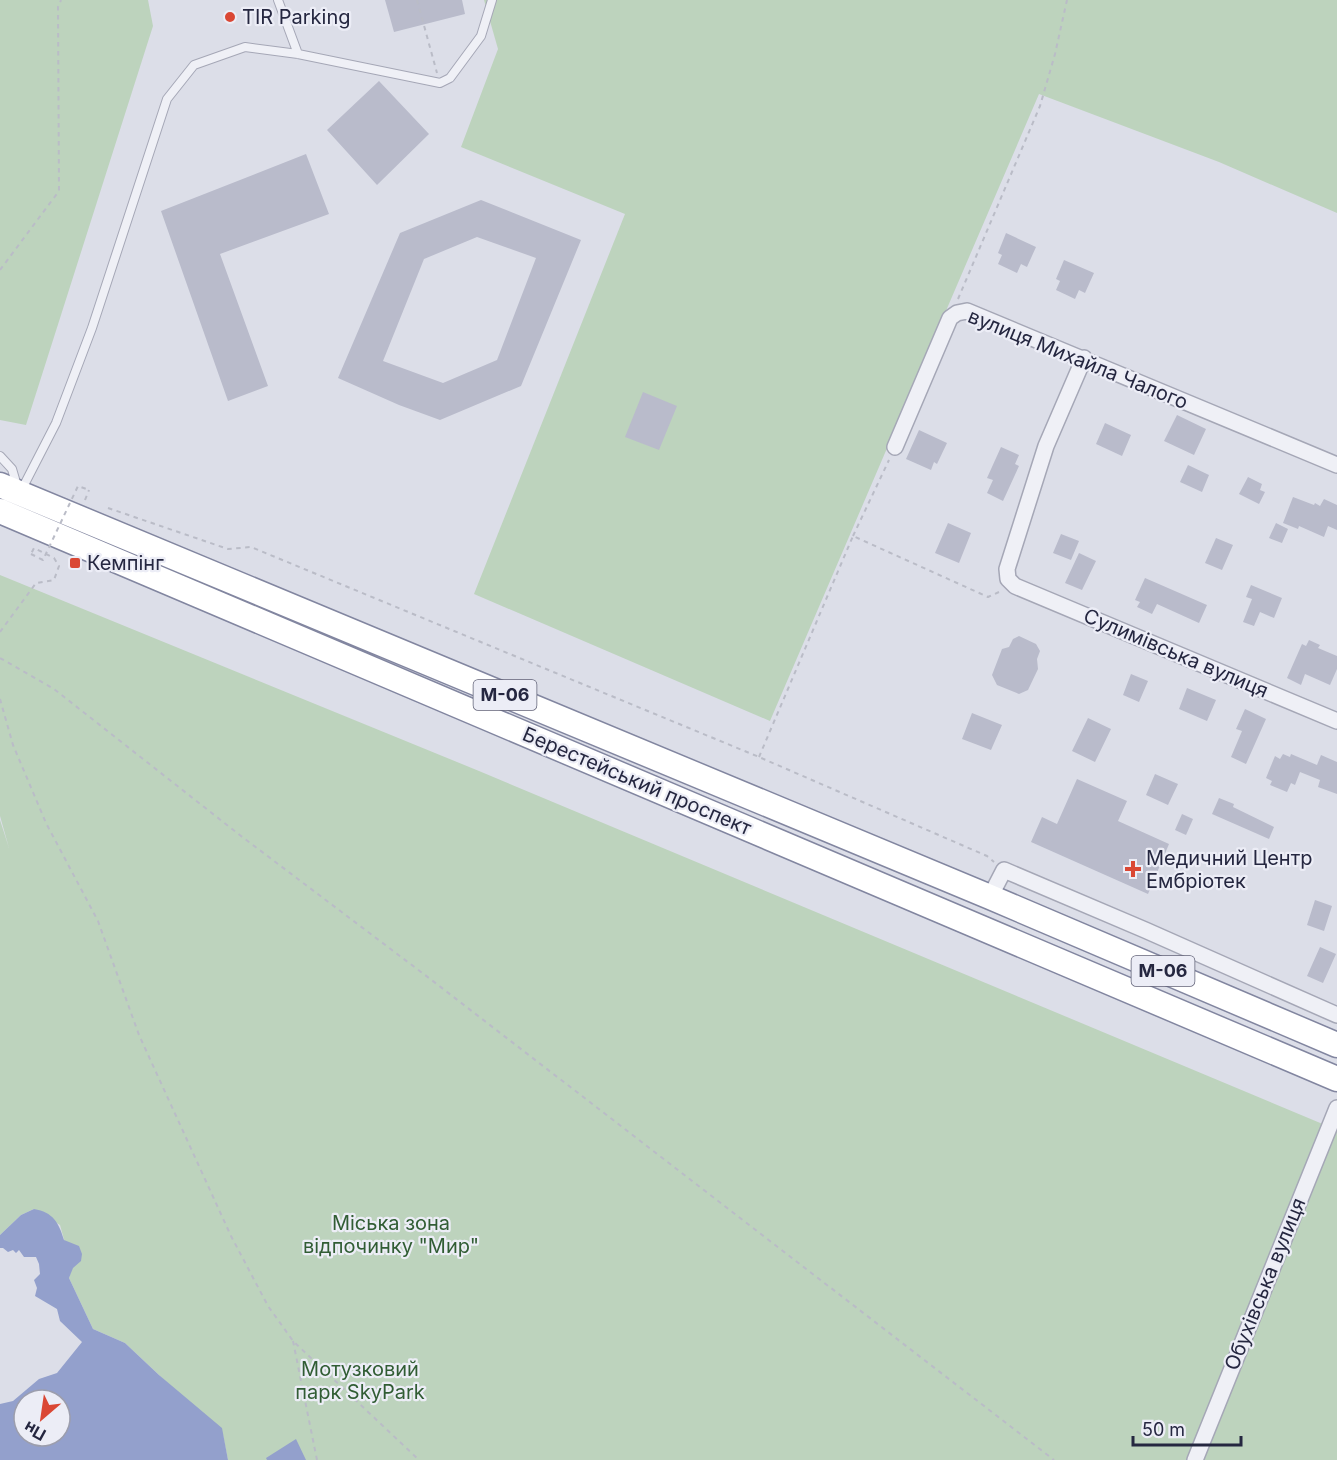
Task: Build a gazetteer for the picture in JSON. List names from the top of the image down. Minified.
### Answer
{"streets":{"highway":["М-06","Берестейський проспект"],"street":["вулиця Михайла Чалого","Сулимівська вулиця","Обухівська вулиця"]},"crossings":[["М-06","Берестейський проспект"]],"parks":["Міська зона відпочинку \"Мир\"","Мотузковий парк SkyPark"],"places":{"other":["TIR Parking"],"transit":["Кемпінг"],"health":["Медичний Центр Ембріотек"]},"scale_bar":"50 m","north":"bottom left"}
